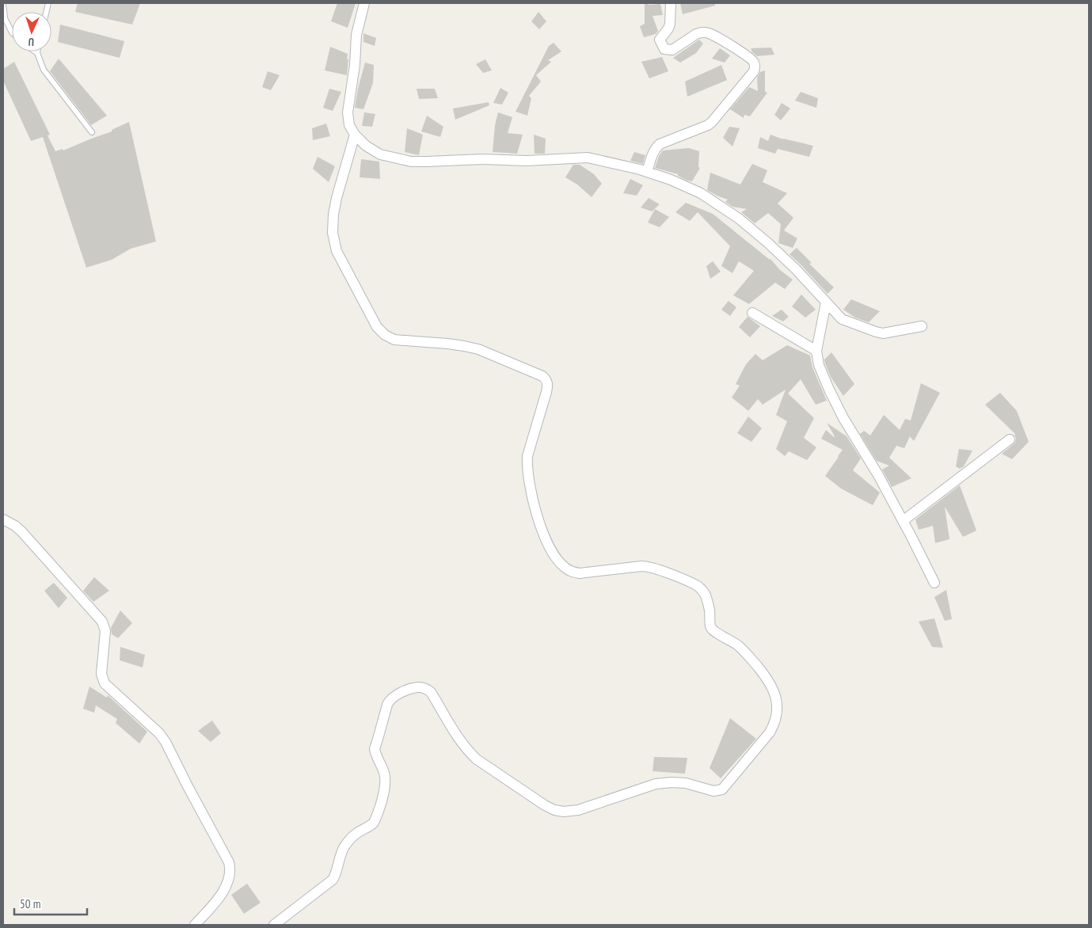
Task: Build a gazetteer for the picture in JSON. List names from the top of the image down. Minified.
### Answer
{"scale_bar":"50 m","north":"bottom"}
